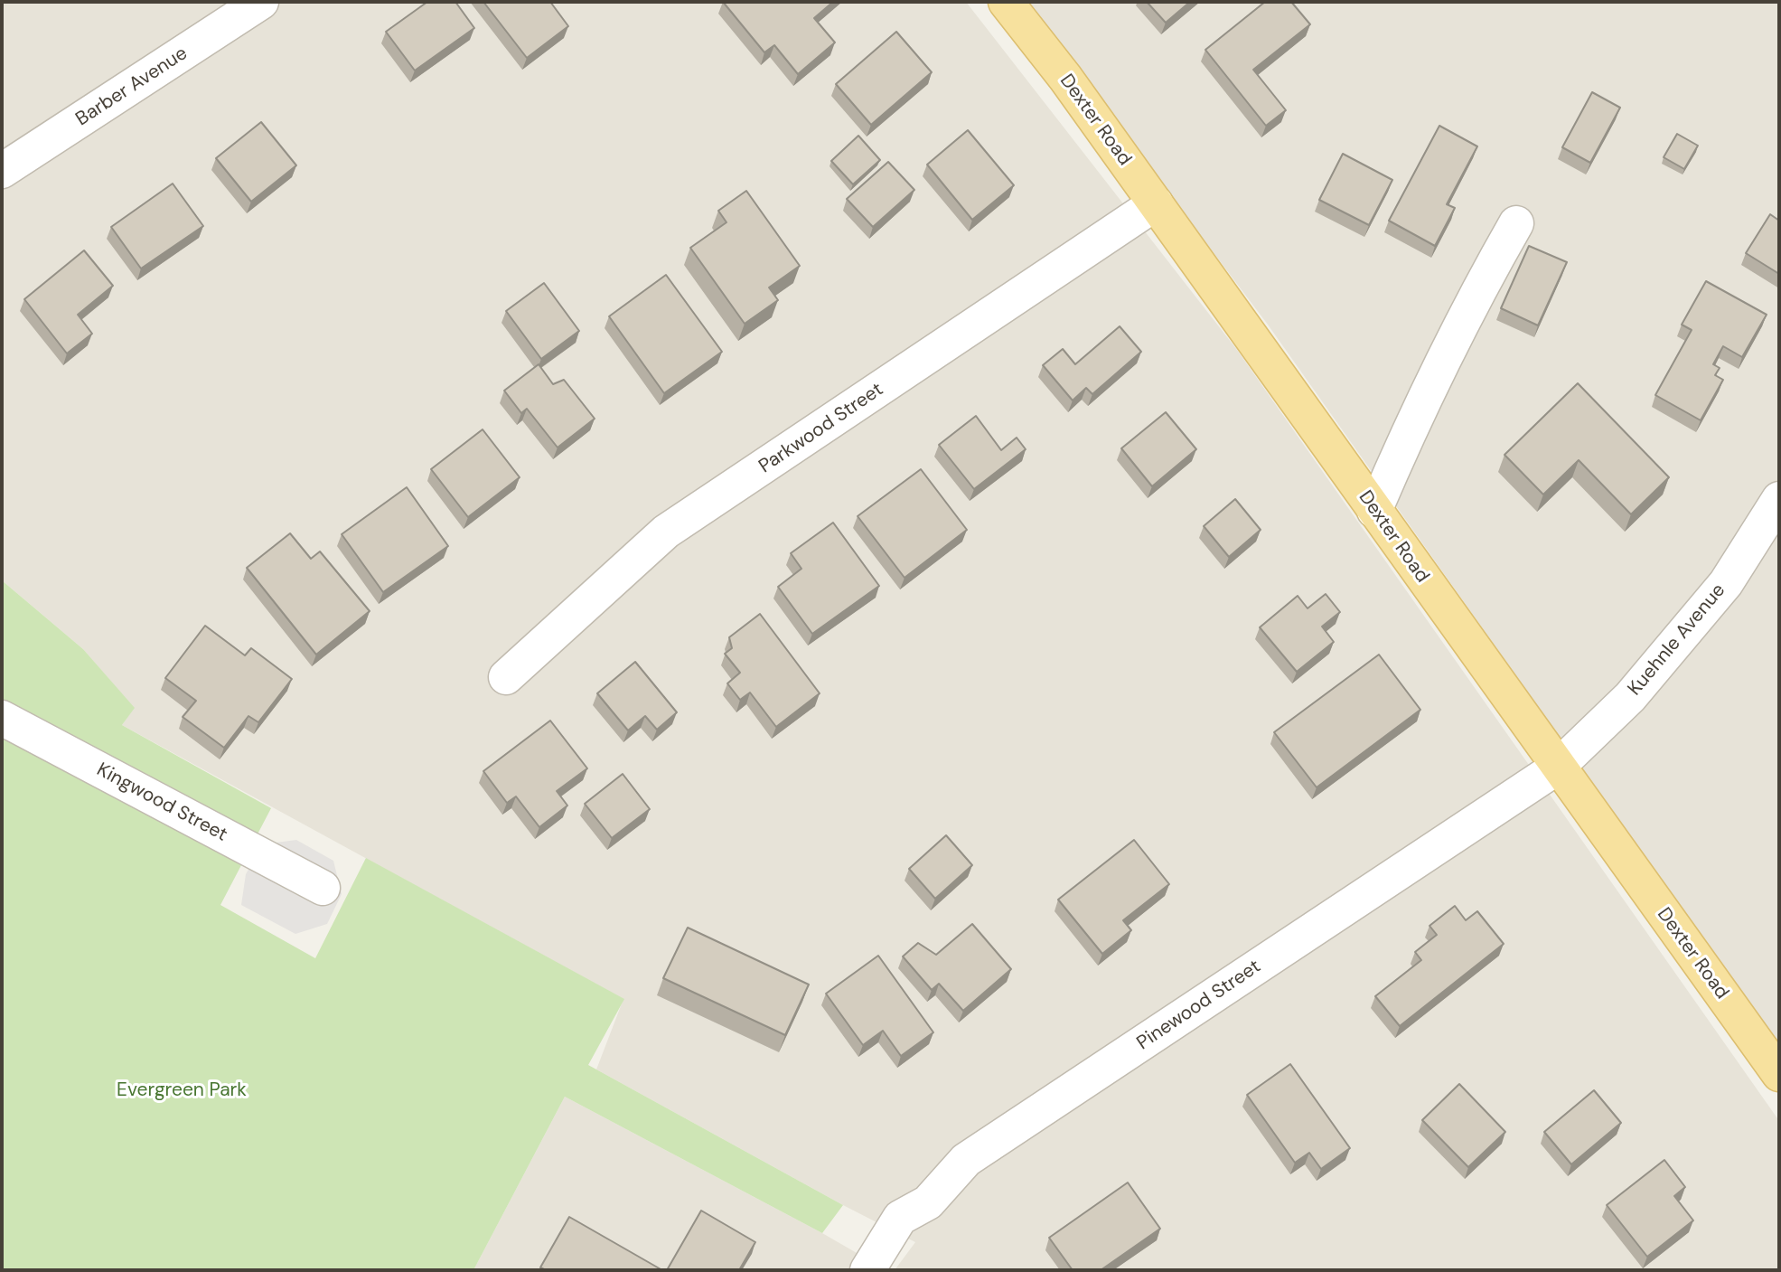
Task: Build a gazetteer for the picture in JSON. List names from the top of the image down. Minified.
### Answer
{"streets":{"main road":["Dexter Road"],"street":["Barber Avenue","Parkwood Street","Kuehnle Avenue","Kingwood Street","Pinewood Street"]},"crossings":[["Dexter Road","Parkwood Street"],["Dexter Road","Kuehnle Avenue"],["Dexter Road","Pinewood Street"],["Kuehnle Avenue","Pinewood Street"]],"parks":["Evergreen Park"]}
